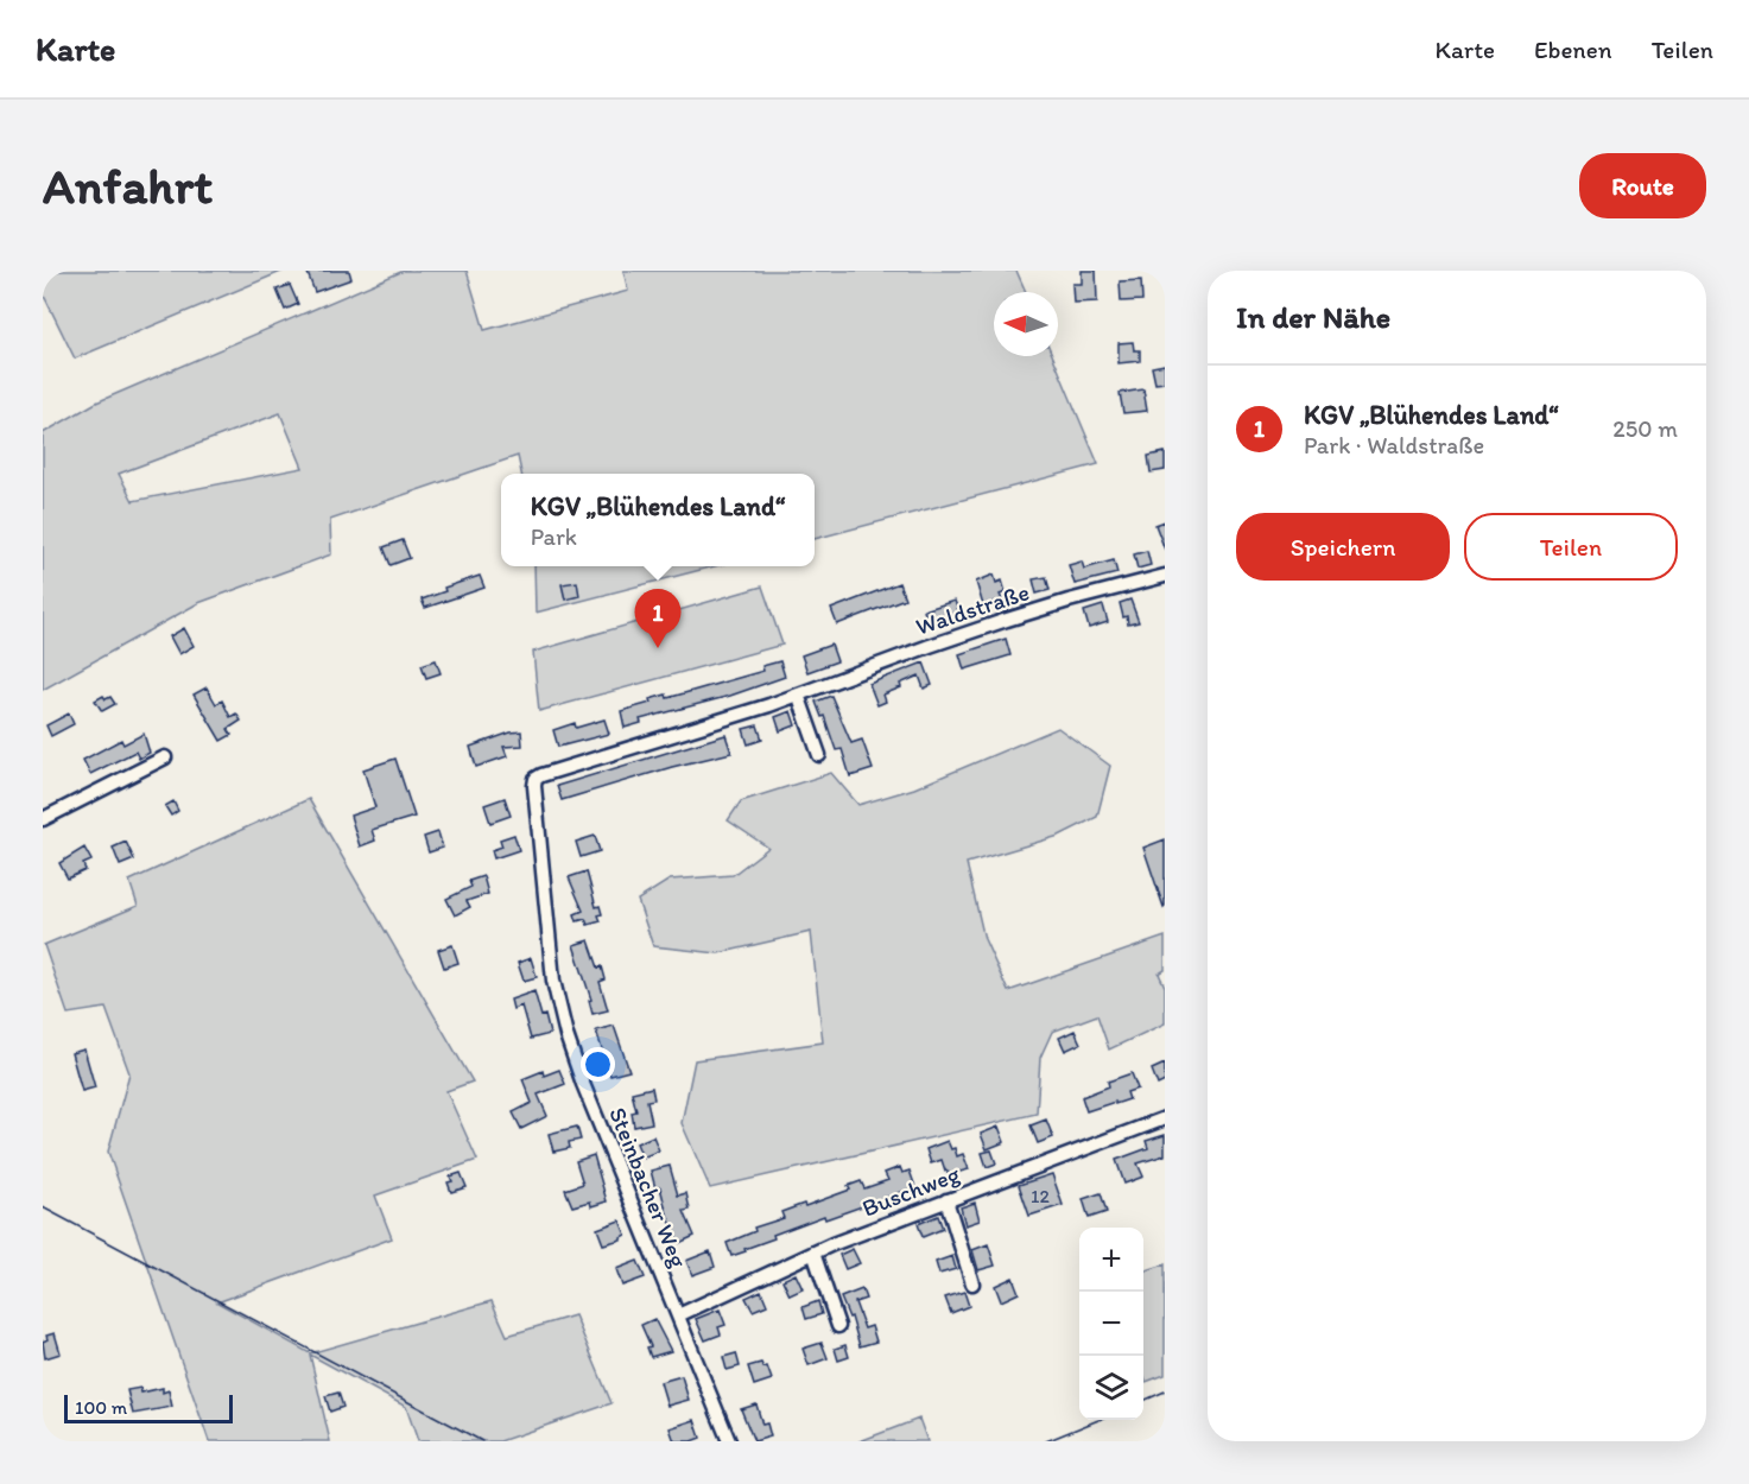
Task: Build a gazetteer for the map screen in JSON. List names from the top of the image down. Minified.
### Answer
{"streets":{"street":["Waldstraße","Steinbacher Weg","Buschweg"]},"crossings":[["Waldstraße","Steinbacher Weg"],["Steinbacher Weg","Buschweg"]],"house_numbers":["12"],"scale_bar":"100 m","north":"left","page":{"header":"Karte","nav":["Karte","Ebenen","Teilen"],"buttons":["Route",["Speichern","Teilen"]],"title":"Anfahrt","heading":"In der Nähe","list":[{"mark":"1","name":"KGV „Blühendes Land“","note":"Park · Waldstraße","value":"250 m"}],"popup":["KGV „Blühendes Land“","Park"],"pins":"1","map_buttons":["+","−"],"scale":"100 m"}}
